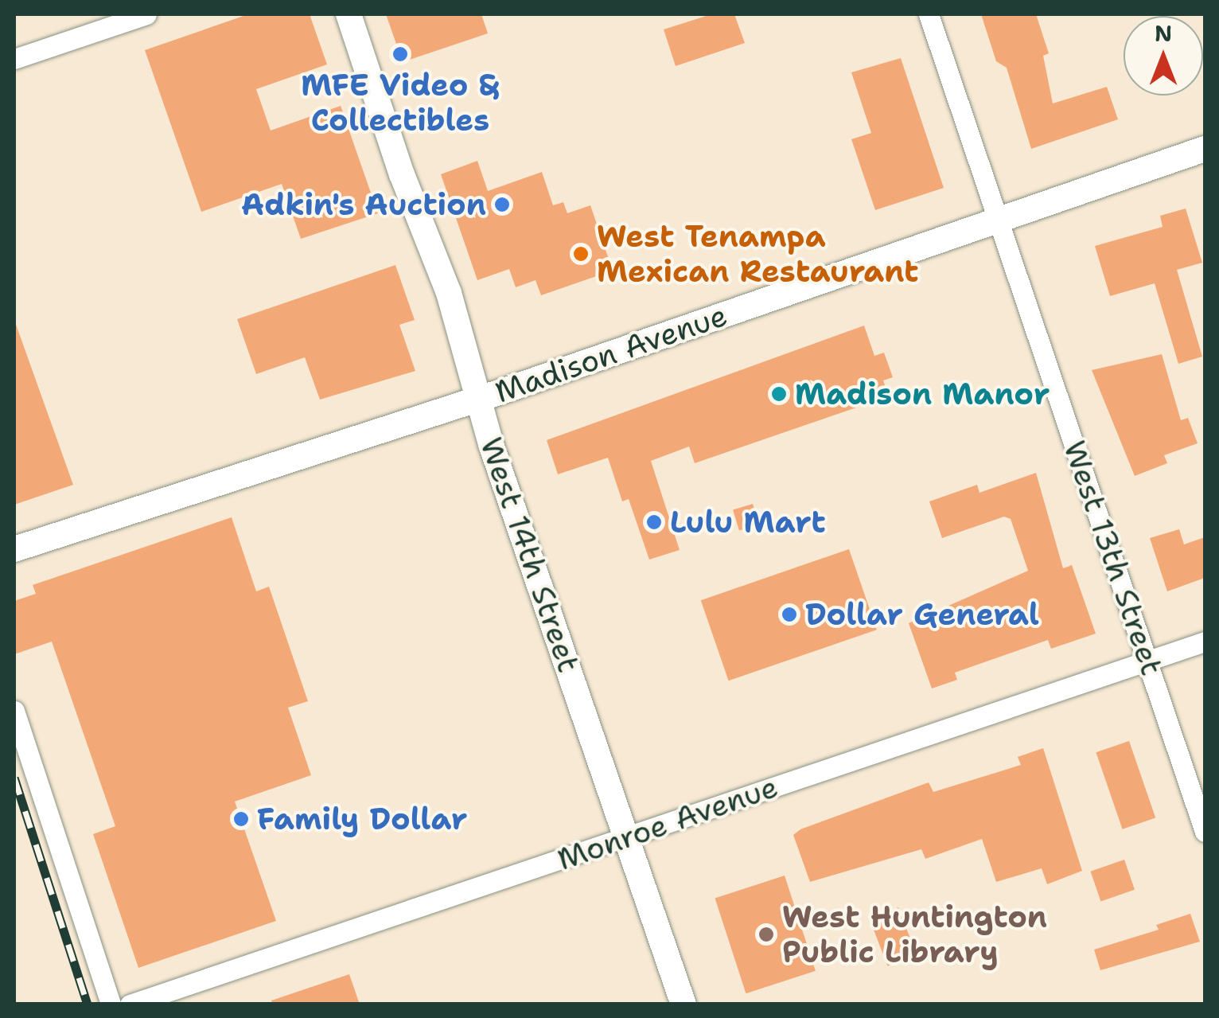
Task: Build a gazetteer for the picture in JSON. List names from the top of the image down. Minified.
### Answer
{"streets":{"street":["Madison Avenue","West 14th Street","West 13th Street","Monroe Avenue"]},"crossings":[["Madison Avenue","West 14th Street"],["Madison Avenue","West 13th Street"],["West 14th Street","Monroe Avenue"],["West 13th Street","Monroe Avenue"]],"places":["MFE Video & Collectibles","Adkin's Auction","West Tenampa Mexican Restaurant","Madison Manor","Lulu Mart","Dollar General","Family Dollar","West Huntington Public Library"],"north":"top"}
